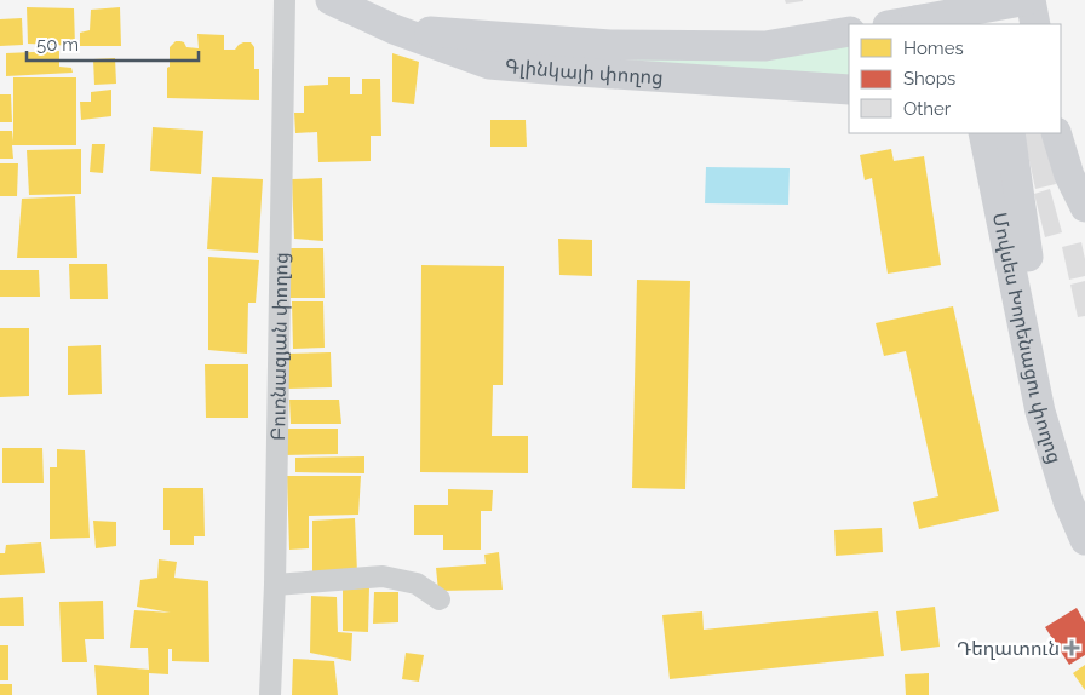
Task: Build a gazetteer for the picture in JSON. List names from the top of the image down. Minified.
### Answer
{"streets":{"main road":["Գլինկայի փողոց","Մովսես Խորենացու փողոց"],"street":["Բուռնազյան փողոց"]},"places":{"health":["Դեղատուն"]},"legend":["Homes","Shops","Other"],"scale_bar":"50 m"}
